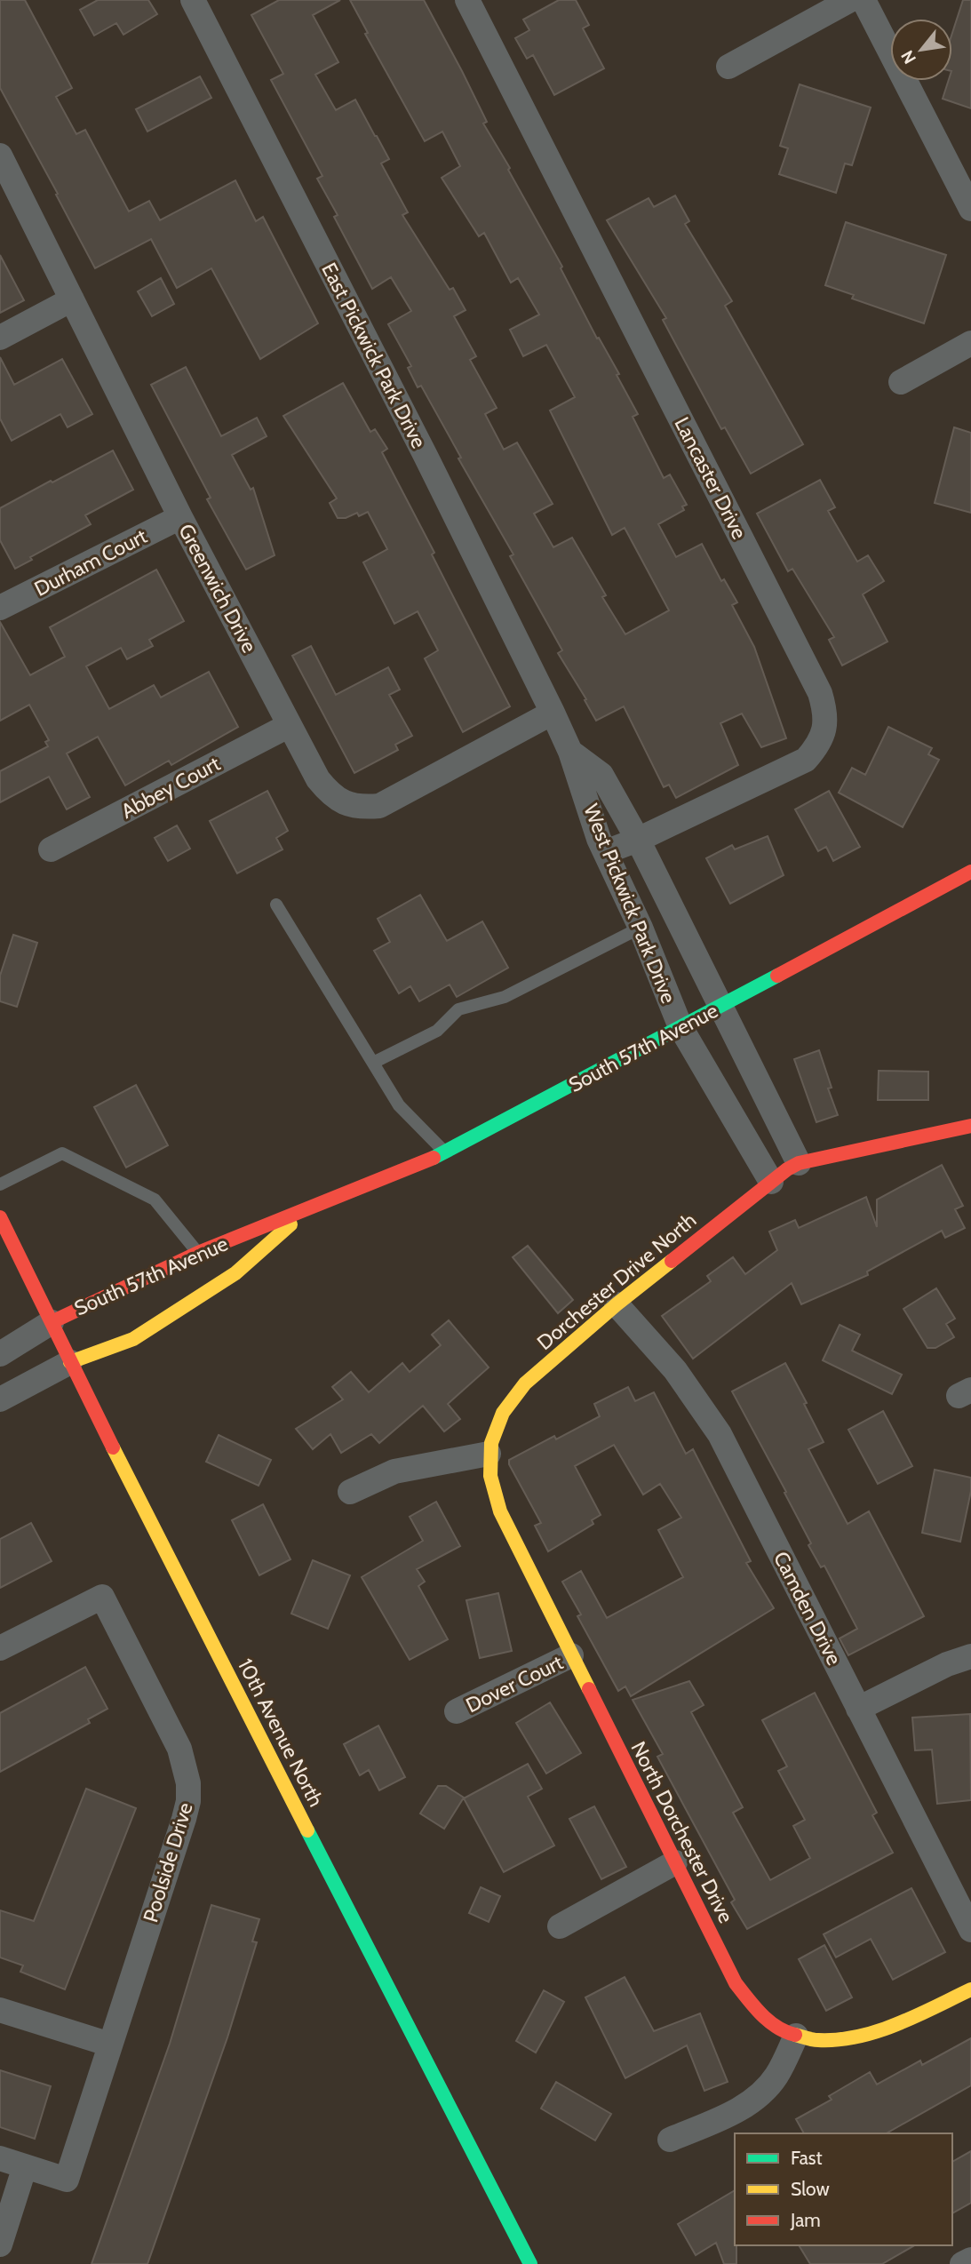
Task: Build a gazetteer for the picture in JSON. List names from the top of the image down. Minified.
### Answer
{"streets":{"street":["East Pickwick Park Drive","Lancaster Drive","Durham Court","Greenwich Drive","Abbey Court","West Pickwick Park Drive","South 57th Avenue","Dorchester Drive North","Camden Drive","Dover Court","10th Avenue North","North Dorchester Drive","Poolside Drive"]},"crossings":[["East Pickwick Park Drive","Greenwich Drive"],["East Pickwick Park Drive","West Pickwick Park Drive"],["Lancaster Drive","West Pickwick Park Drive"],["Durham Court","Greenwich Drive"],["Greenwich Drive","Abbey Court"],["Greenwich Drive","West Pickwick Park Drive"],["West Pickwick Park Drive","South 57th Avenue"],["West Pickwick Park Drive","Dorchester Drive North"],["South 57th Avenue","10th Avenue North"],["Dorchester Drive North","Camden Drive"],["Dorchester Drive North","North Dorchester Drive"],["Dover Court","North Dorchester Drive"]],"legend":["Fast","Slow","Jam"],"north":"bottom left"}
